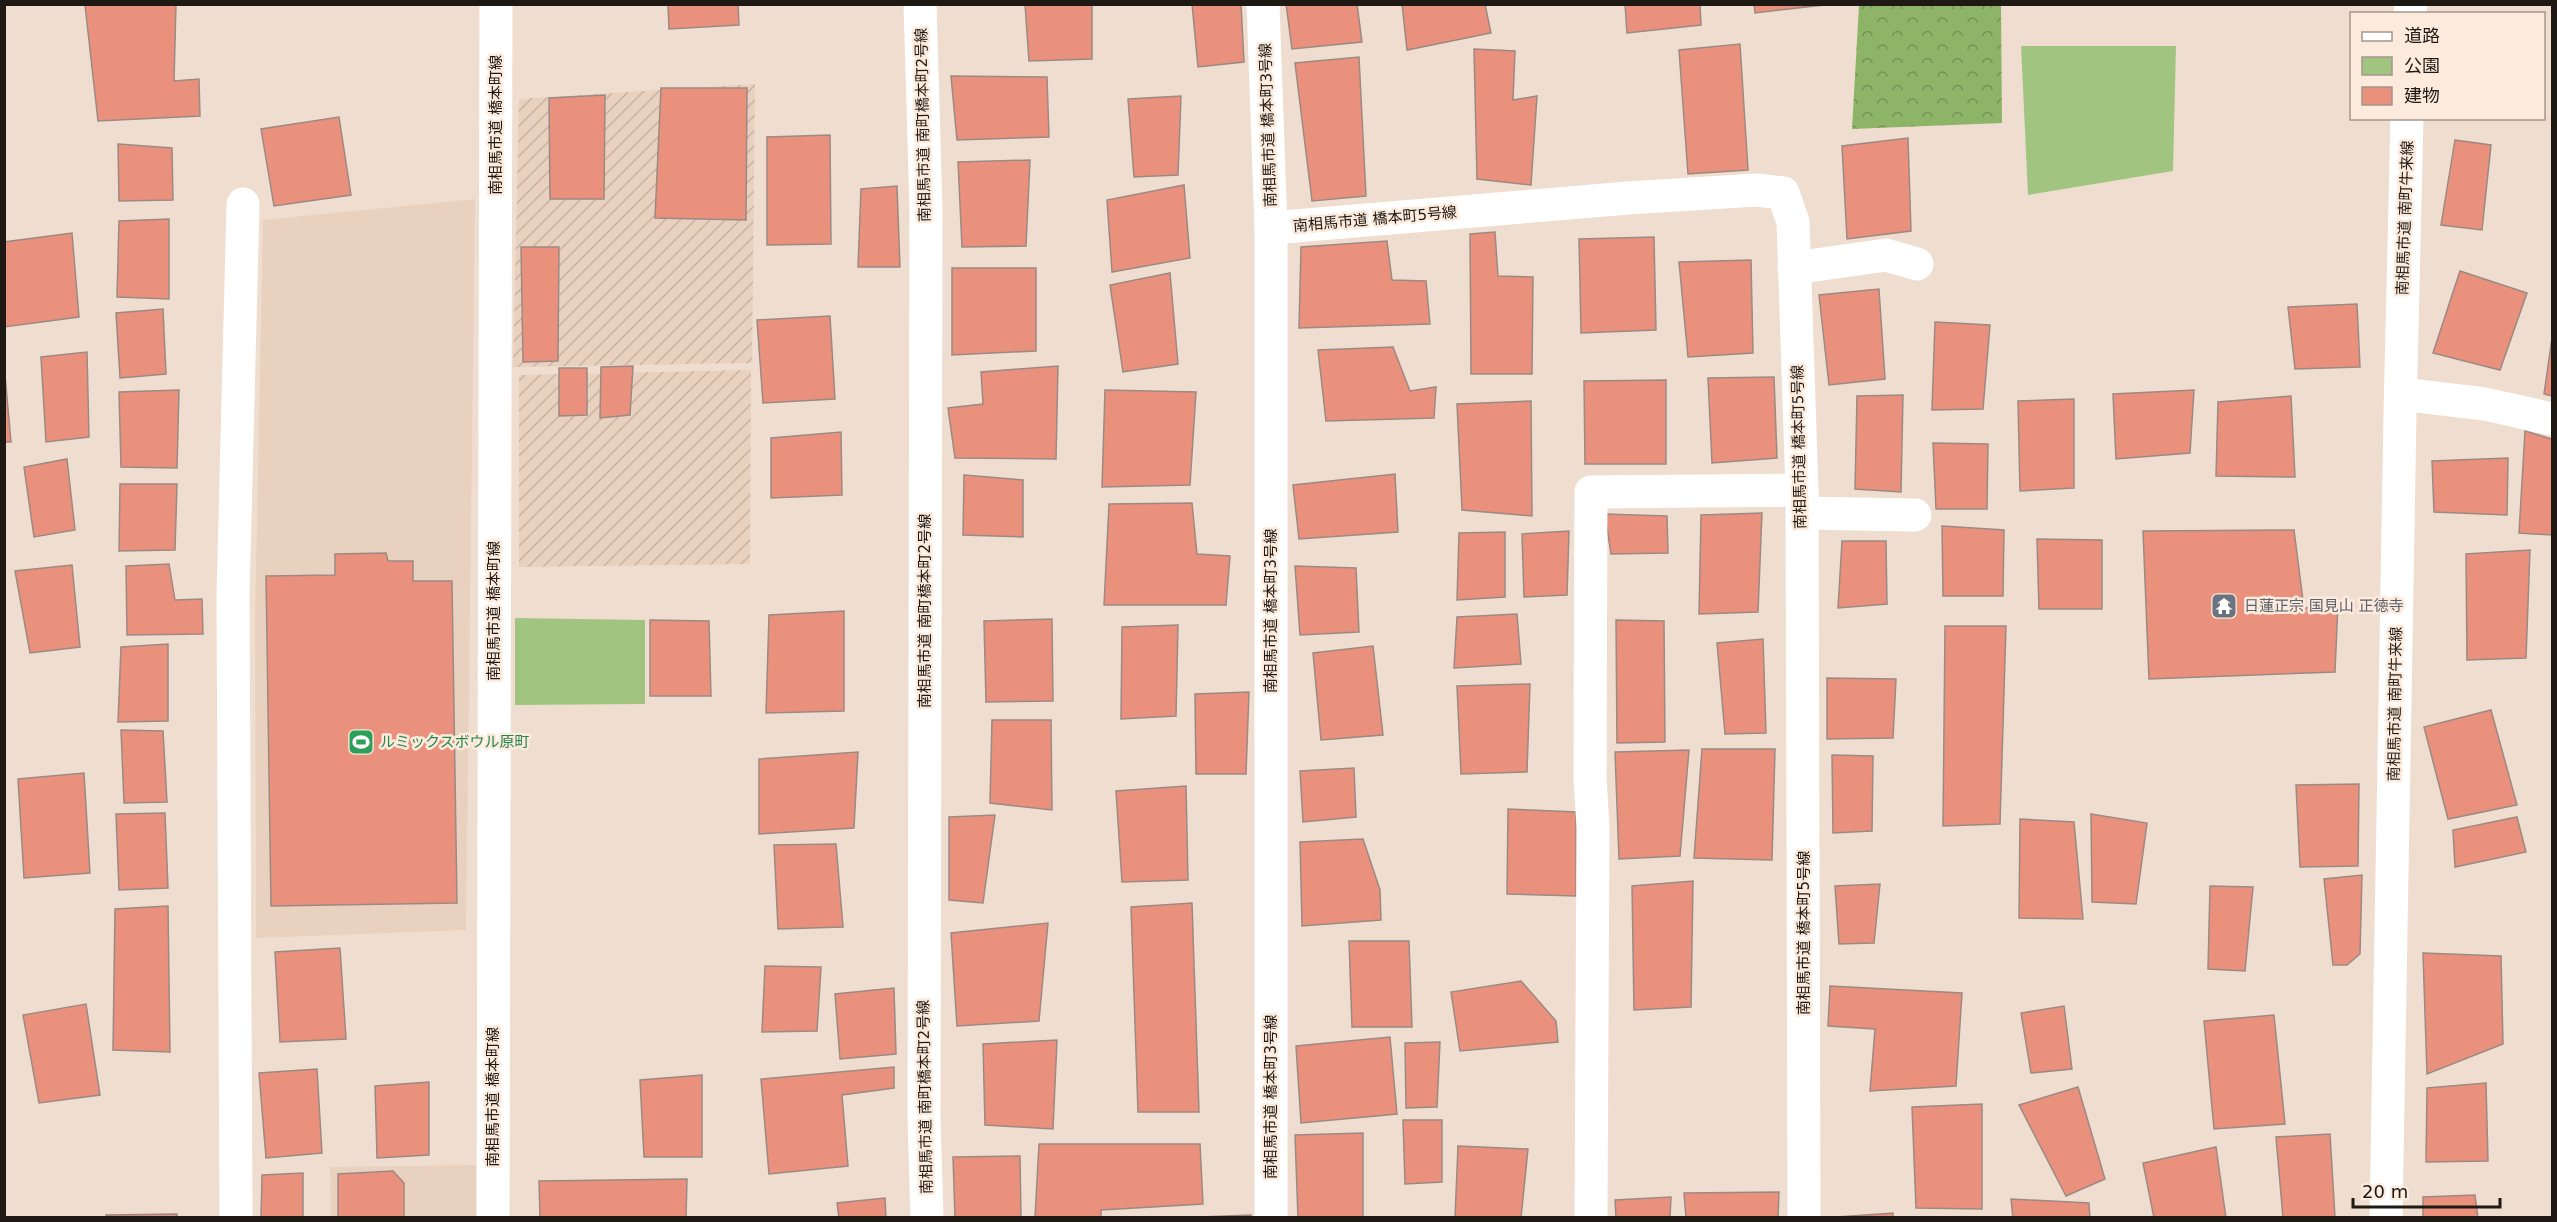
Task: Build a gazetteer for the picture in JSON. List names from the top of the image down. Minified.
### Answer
{"streets":{"street":["南相馬市道 橋本町線","南相馬市道 南町橋本町2号線","南相馬市道 橋本町3号線","南相馬市道 南町牛来線","南相馬市道 橋本町5号線"]},"crossings":[["南相馬市道 橋本町3号線","南相馬市道 橋本町5号線"]],"places":{"temple":["日蓮正宗 国見山 正徳寺"],"sports":["ルミックスボウル原町"]},"legend":["道路","公園","建物"],"scale_bar":"20 m"}
